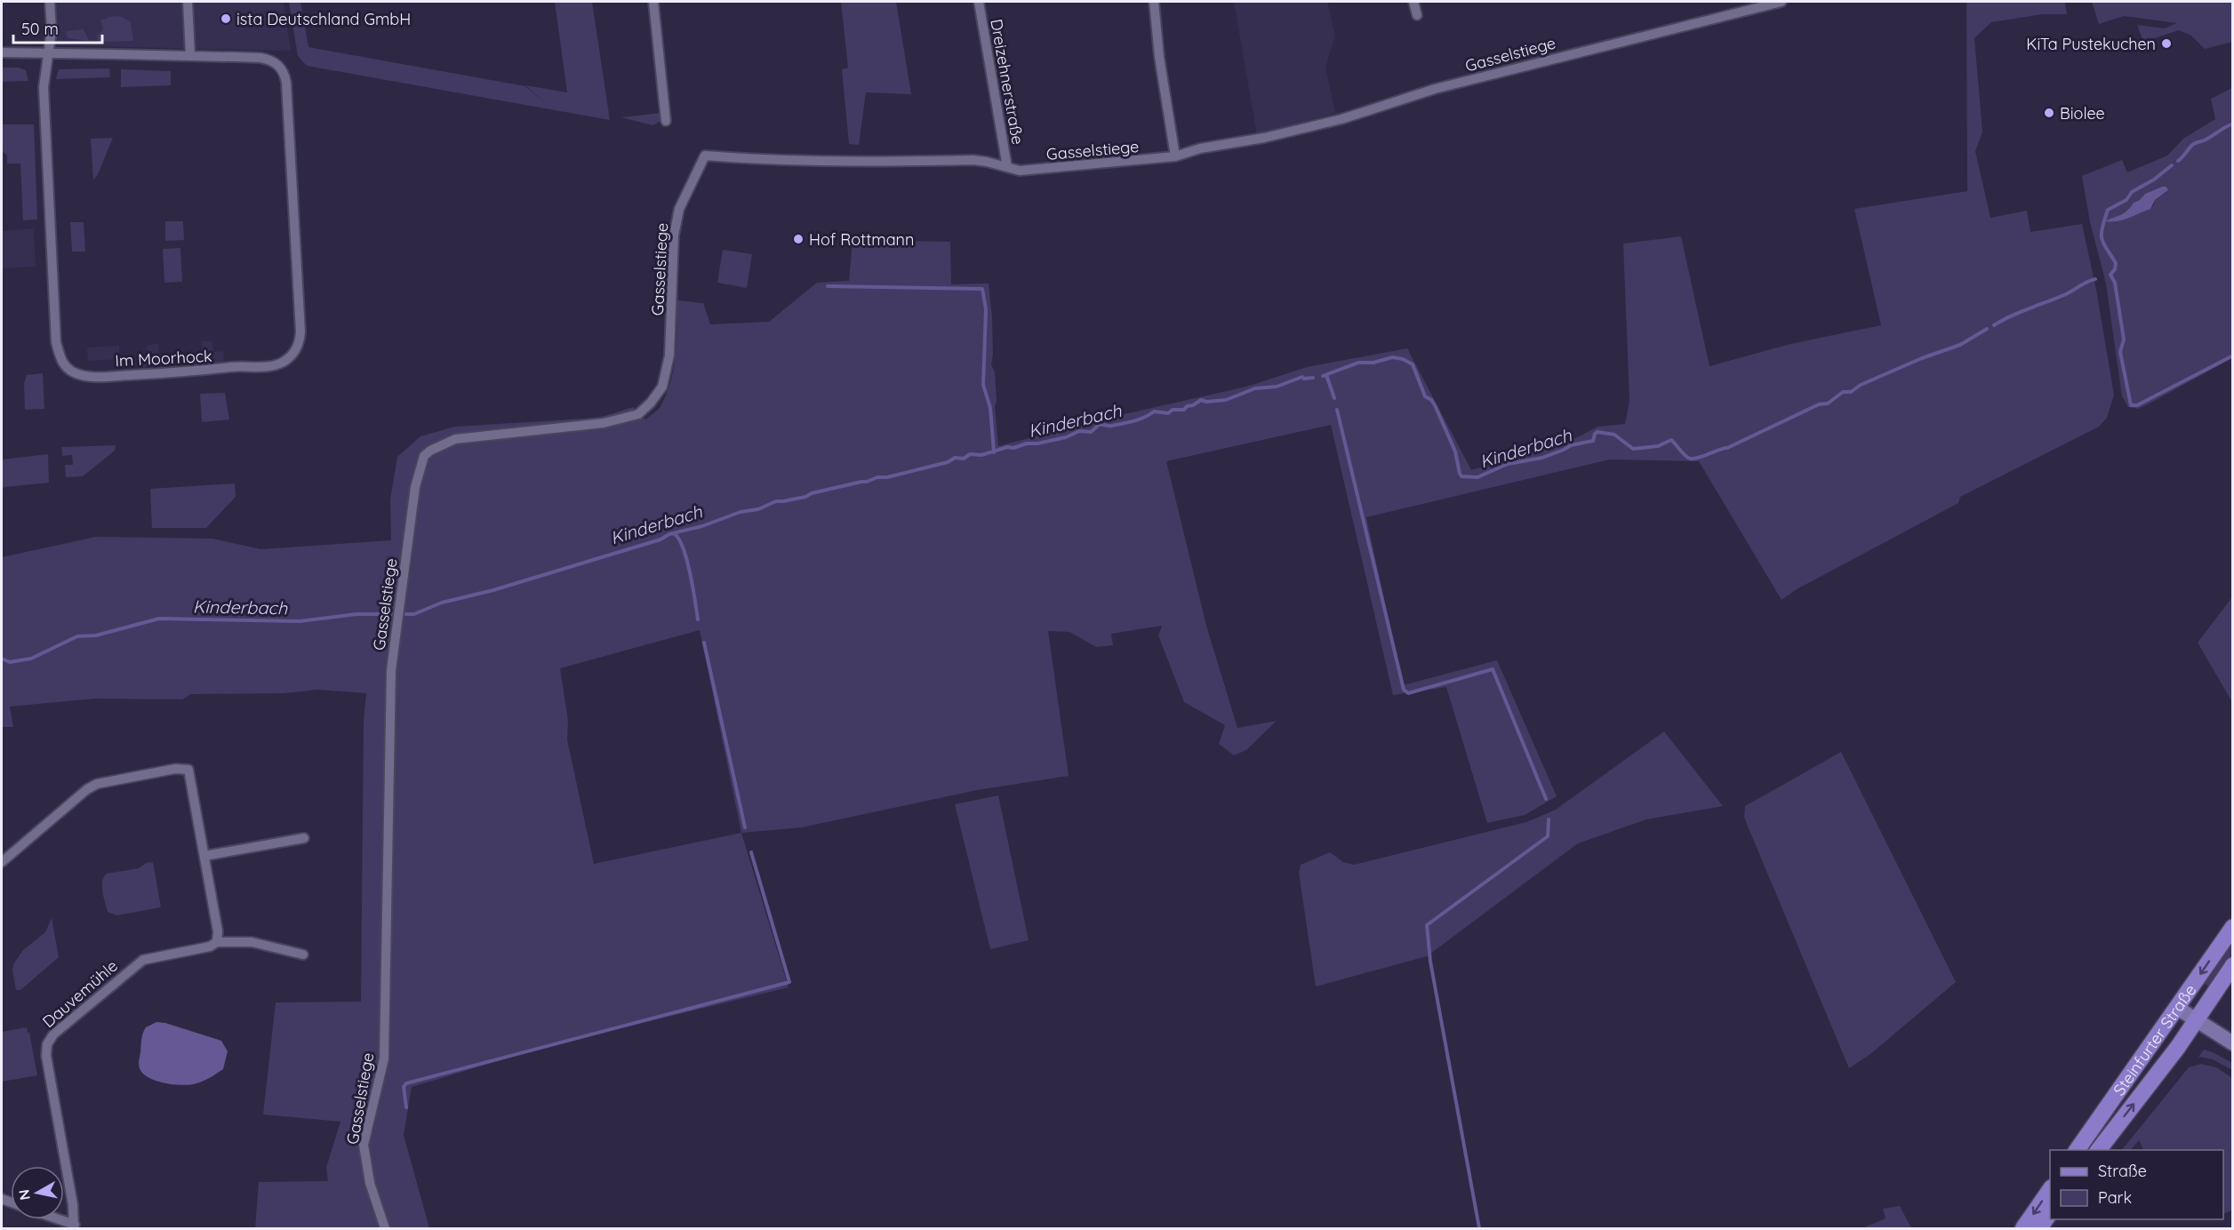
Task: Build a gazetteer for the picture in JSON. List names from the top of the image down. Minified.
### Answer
{"streets":{"main road":["Steinfurter Straße"],"street":["Gasselstiege","Dreizehnerstraße","Im Moorhock","Dauvemühle"]},"crossings":[["Gasselstiege","Dreizehnerstraße"]],"water":["Kinderbach"],"places":["ista Deutschland GmbH","KiTa Pustekuchen","Biolee","Hof Rottmann"],"legend":["Straße","Park"],"scale_bar":"50 m","north":"left"}
